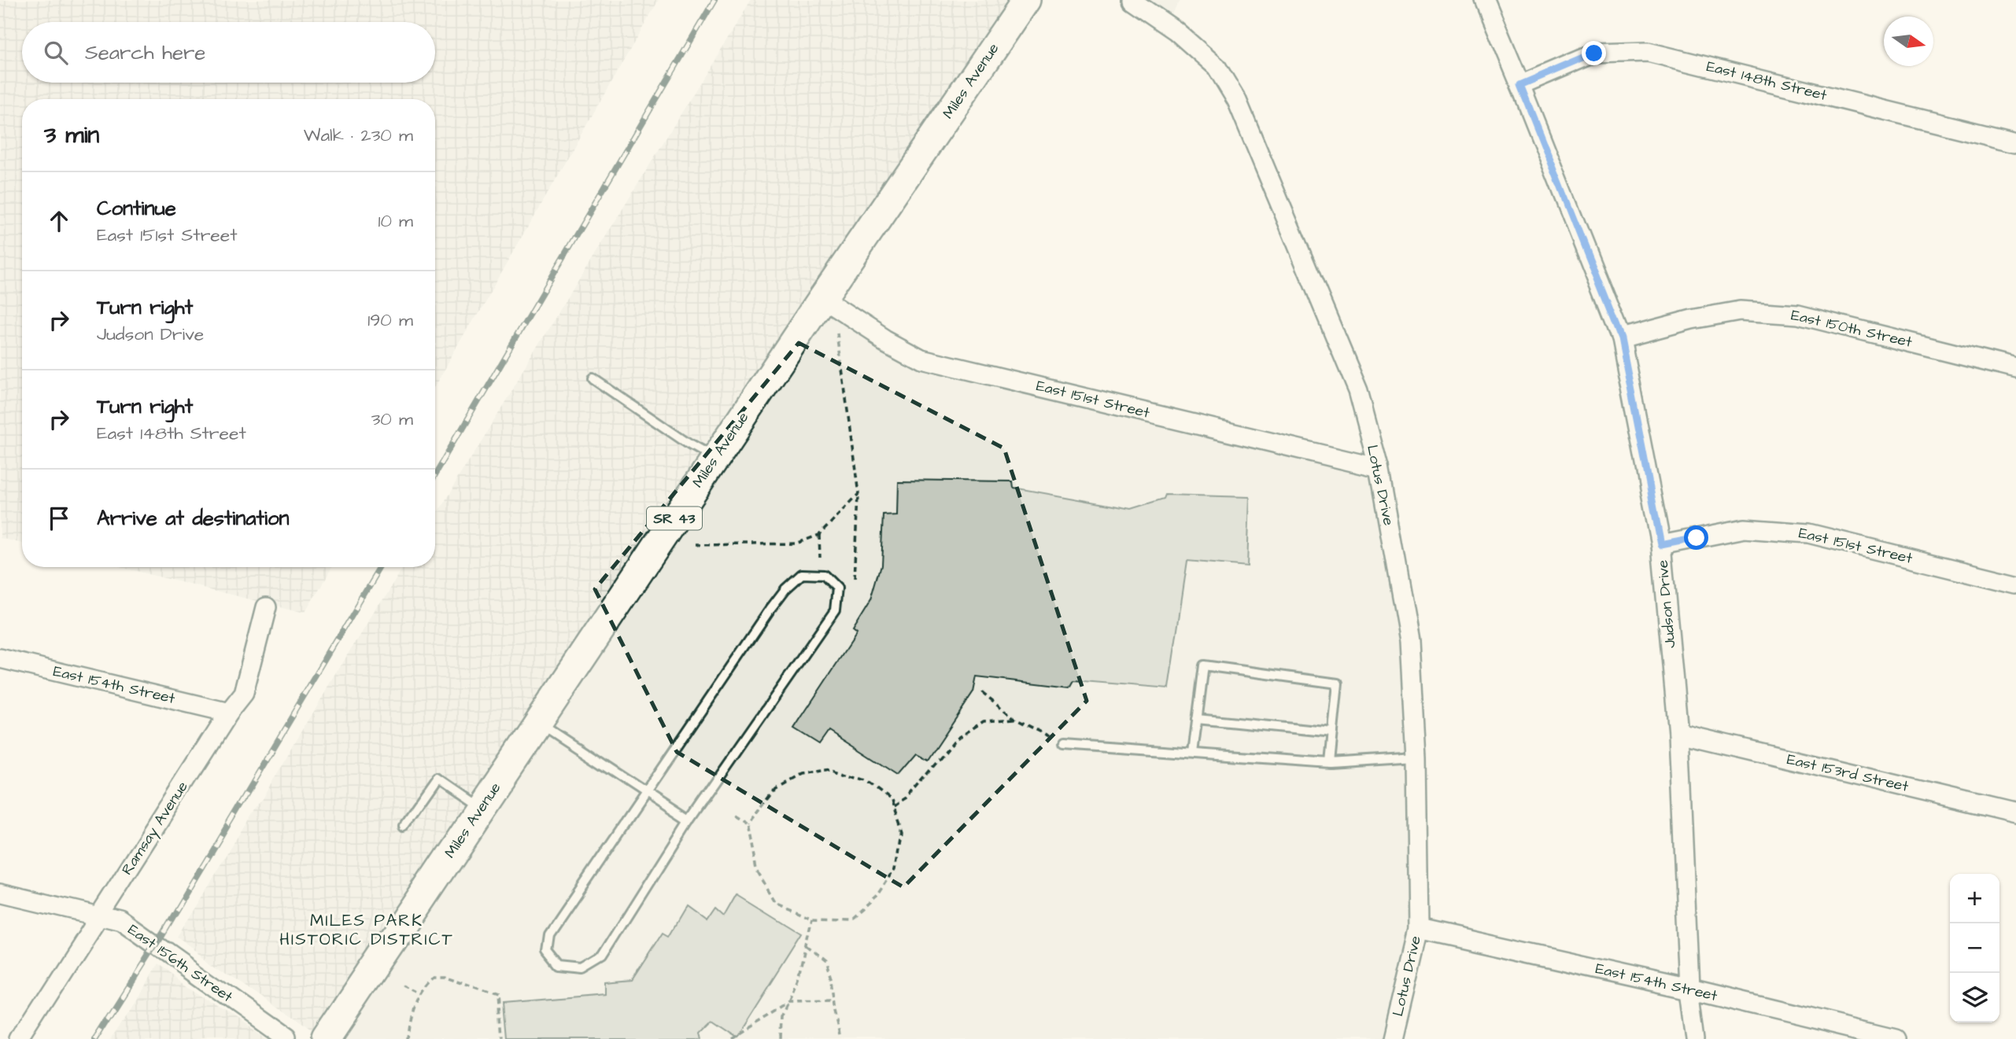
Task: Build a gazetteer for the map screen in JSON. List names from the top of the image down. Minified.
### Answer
{"streets":{"main road":["Miles Avenue","SR 43"],"street":["East 148th Street","East 150th Street","East 151st Street","Lotus Drive","Judson Drive","East 154th Street","East 153rd Street","Ramsay Avenue","East 156th Street"]},"crossings":[["Miles Avenue","East 151st Street"],["East 148th Street","Judson Drive"],["East 150th Street","Judson Drive"],["East 151st Street","Lotus Drive"],["East 151st Street","Judson Drive"],["Lotus Drive","East 154th Street"],["Judson Drive","East 154th Street"],["Judson Drive","East 153rd Street"],["East 154th Street","Ramsay Avenue"],["Ramsay Avenue","East 156th Street"]],"districts":["MILES PARK HISTORIC DISTRICT"],"north":"right","page":{"search":"Search here","heading":["3 min","Walk · 230 m"],"list":[["Continue","East 151st Street","10 m"],["Turn right","Judson Drive","190 m"],["Turn right","East 148th Street","30 m"],"Arrive at destination"],"map_buttons":["+","−"]}}
